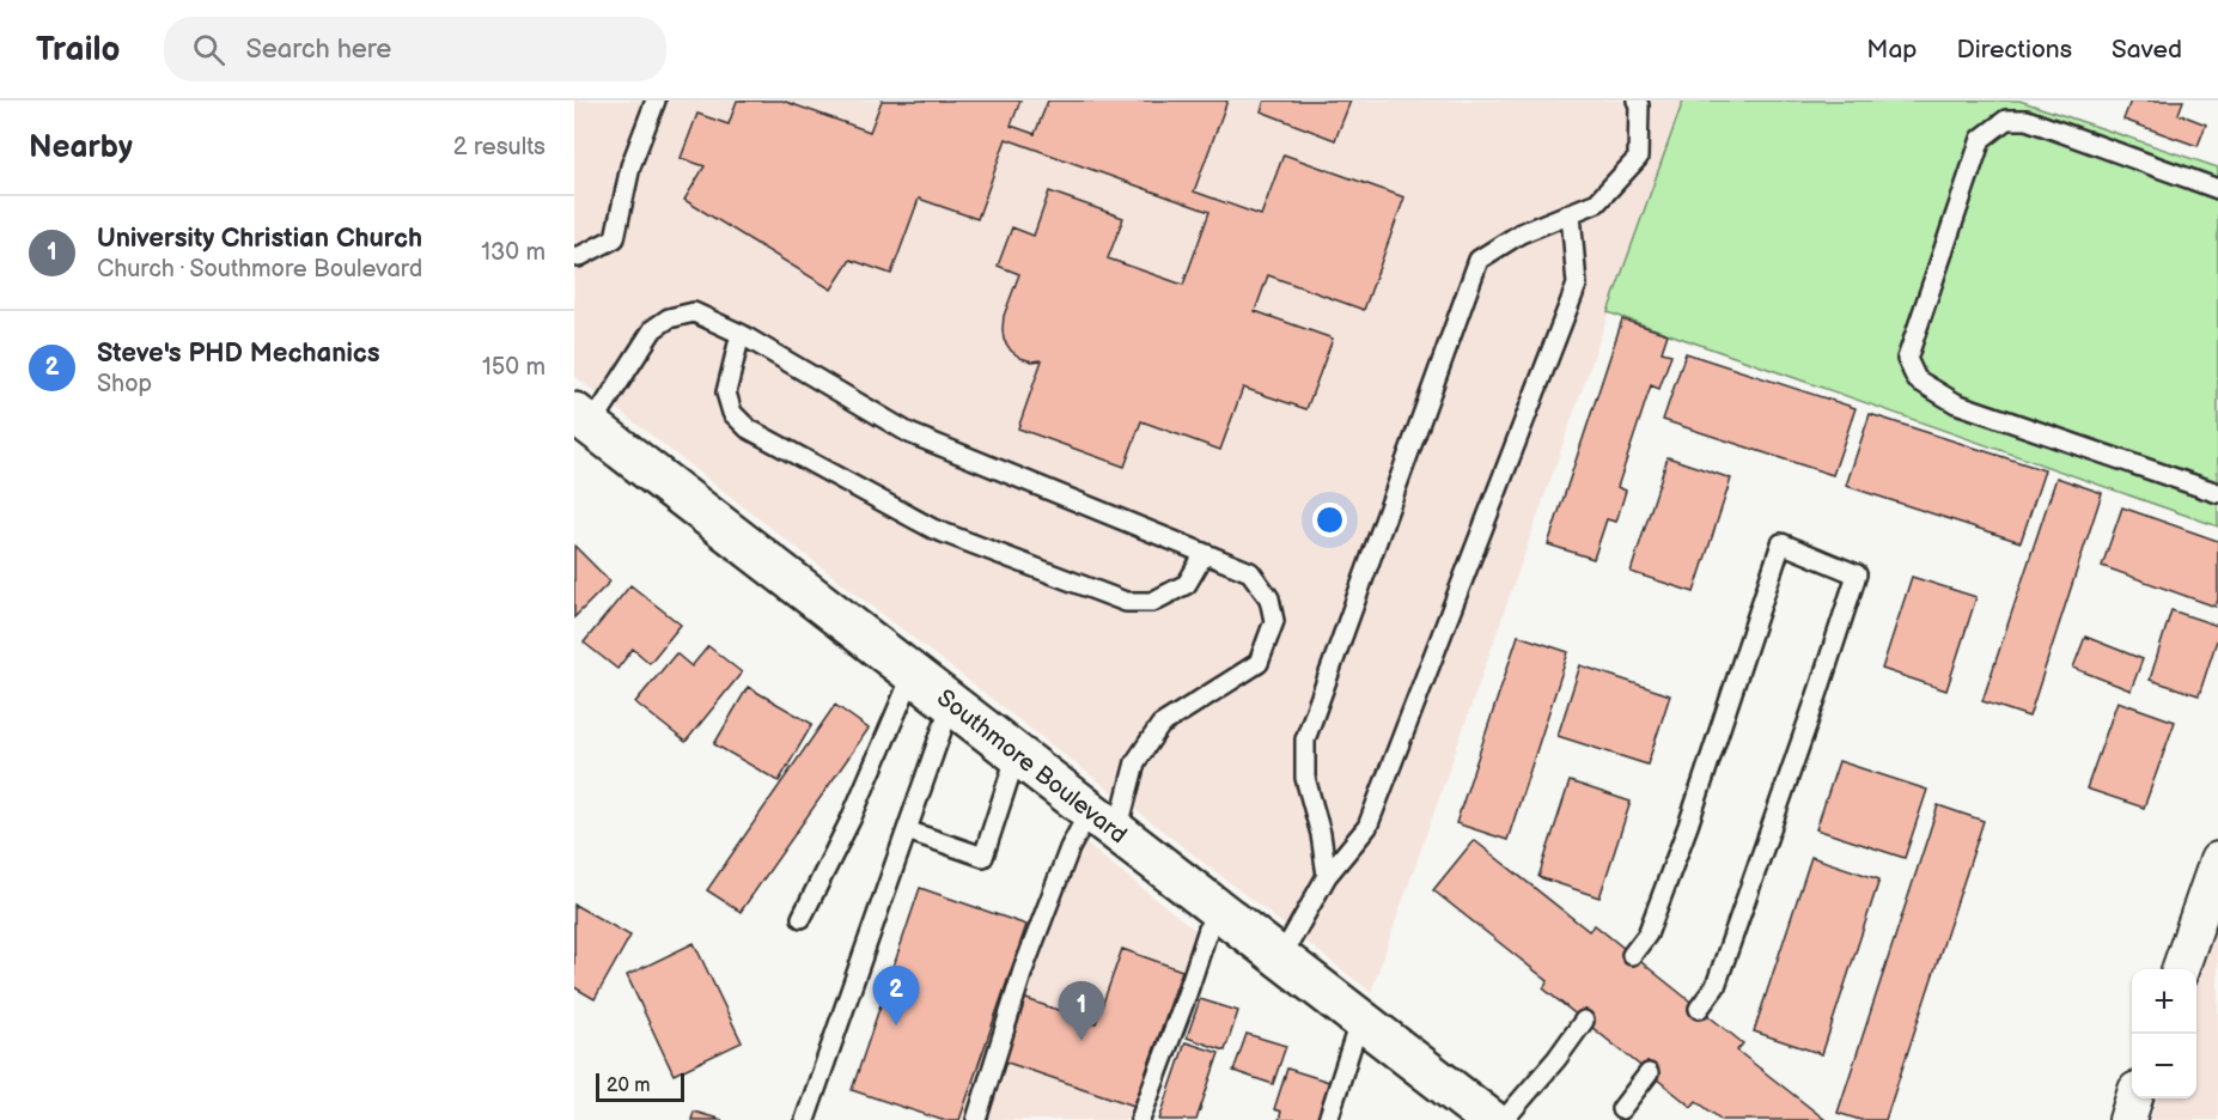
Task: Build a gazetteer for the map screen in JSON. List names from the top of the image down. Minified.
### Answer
{"streets":{"street":["Southmore Boulevard"]},"scale_bar":"20 m","page":{"header":"Trailo","search":"Search here","nav":["Map","Directions","Saved"],"heading":["Nearby","2 results"],"list":[{"mark":"1","name":"University Christian Church","note":"Church · Southmore Boulevard","value":"130 m"},{"mark":"2","name":"Steve's PHD Mechanics","note":"Shop","value":"150 m"}],"pins":["2","1"],"map_buttons":["+","−"],"scale":"20 m"}}
